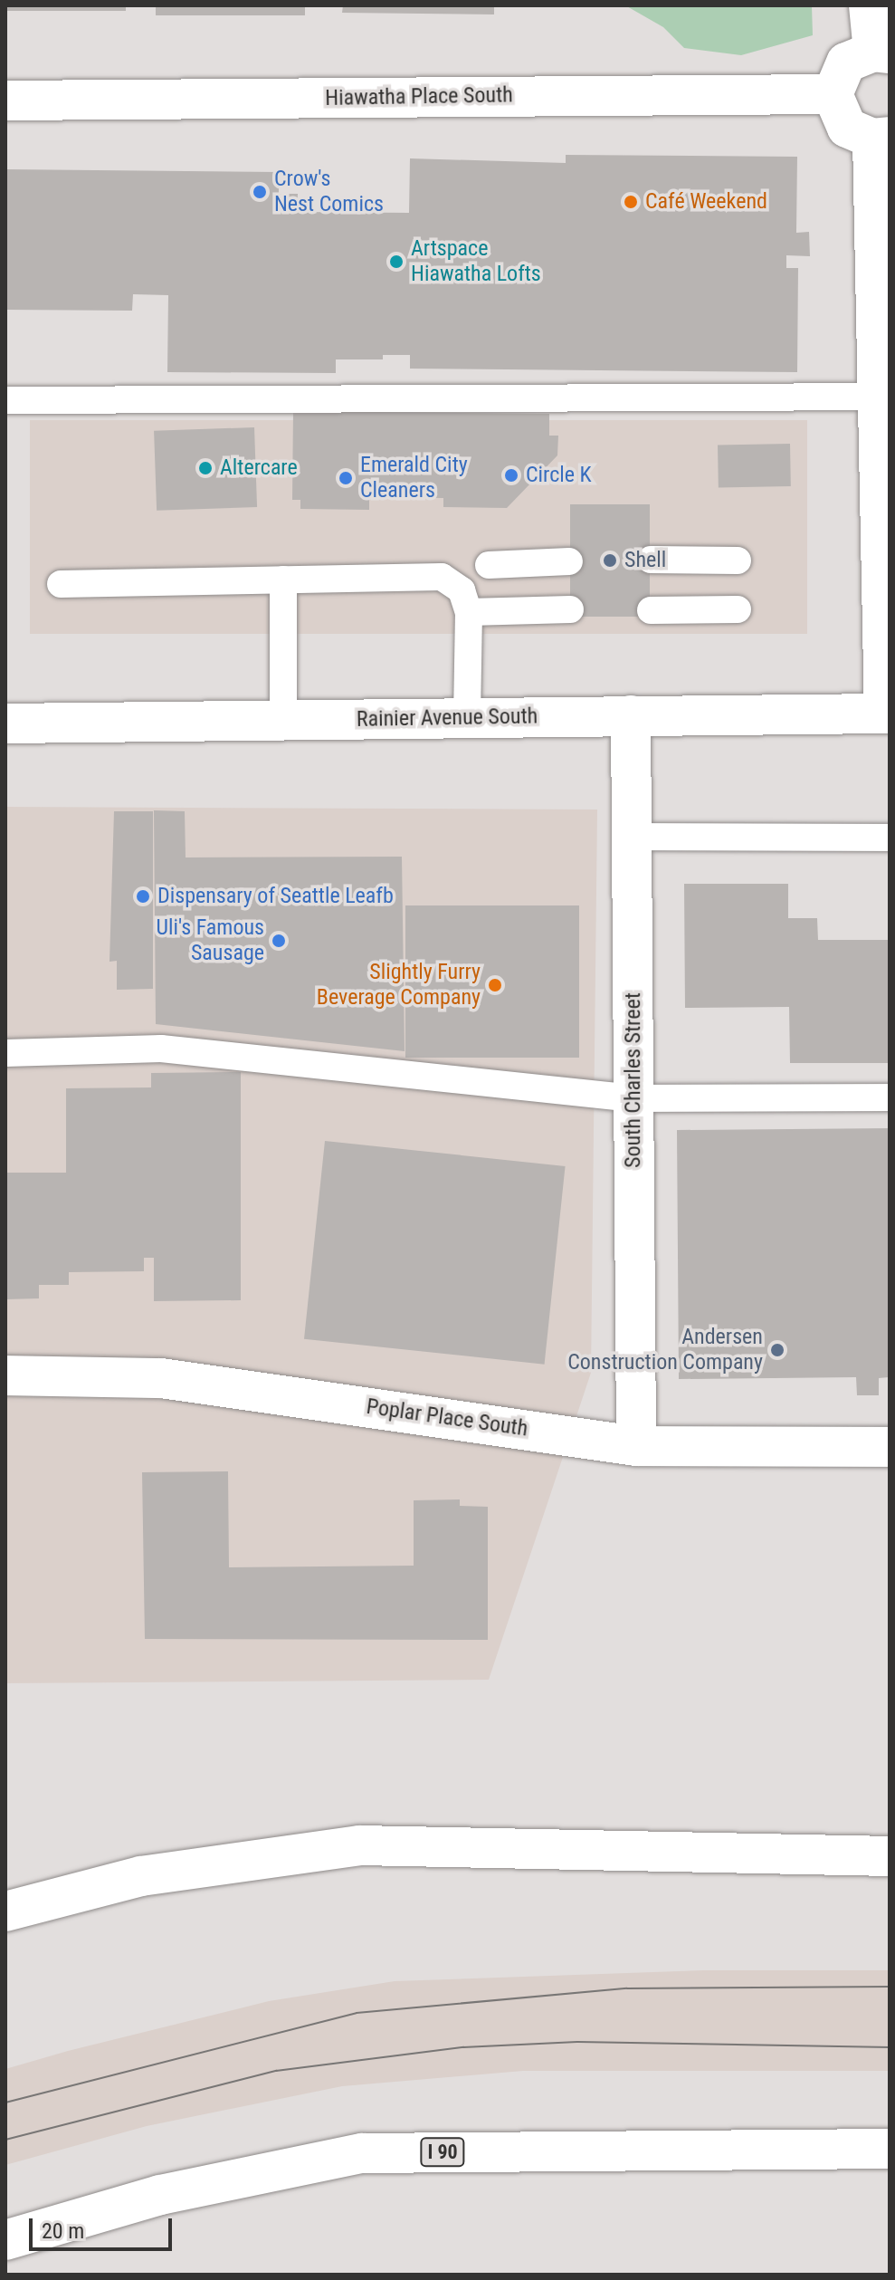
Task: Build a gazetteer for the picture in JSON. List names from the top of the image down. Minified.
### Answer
{"streets":{"main road":["Hiawatha Place South","Rainier Avenue South","South Charles Street","Poplar Place South","I 90"]},"crossings":[["Rainier Avenue South","South Charles Street"],["South Charles Street","Poplar Place South"]],"places":["Crow's Nest Comics","Café Weekend","Artspace Hiawatha Lofts","Altercare","Circle K","Emerald City Cleaners","Shell","Dispensary of Seattle Leafb","Uli's Famous Sausage","Slightly Furry Beverage Company","Andersen Construction Company"],"scale_bar":"20 m"}
